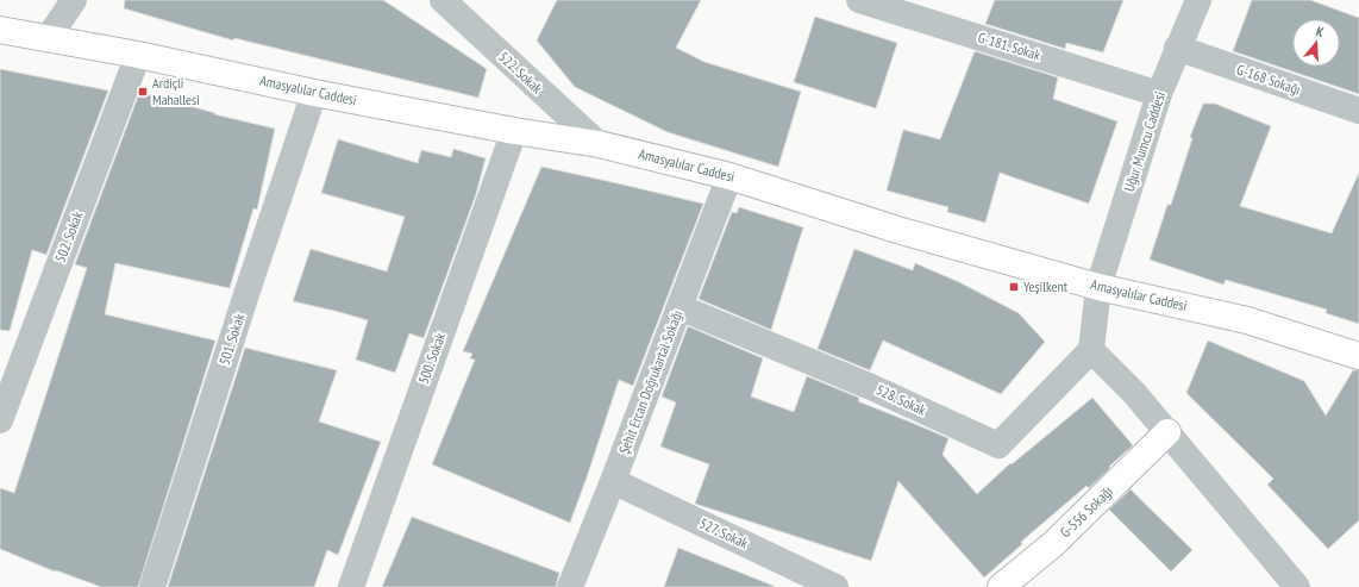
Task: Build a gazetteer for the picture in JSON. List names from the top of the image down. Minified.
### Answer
{"streets":{"main road":["Amasyalılar Caddesi","G-556 Sokağı"],"street":["G-181. Sokak","522. Sokak","G-168 Sokağı","Uğur Mumcu Caddesi","502. Sokak","501. Sokak","500. Sokak","Şehit Ercan Doğrukartal Sokağı","528. Sokak","527. Sokak"]},"crossings":[["G-181. Sokak","Uğur Mumcu Caddesi"],["522. Sokak","Amasyalılar Caddesi"],["G-168 Sokağı","Uğur Mumcu Caddesi"],["Amasyalılar Caddesi","Uğur Mumcu Caddesi"],["Amasyalılar Caddesi","502. Sokak"],["Amasyalılar Caddesi","501. Sokak"],["Amasyalılar Caddesi","500. Sokak"],["Amasyalılar Caddesi","Şehit Ercan Doğrukartal Sokağı"],["Uğur Mumcu Caddesi","528. Sokak"],["Şehit Ercan Doğrukartal Sokağı","528. Sokak"],["Şehit Ercan Doğrukartal Sokağı","527. Sokak"]],"places":{"transit":["Ardiçli Mahallesi","Yeşilkent"]},"north":"top"}
